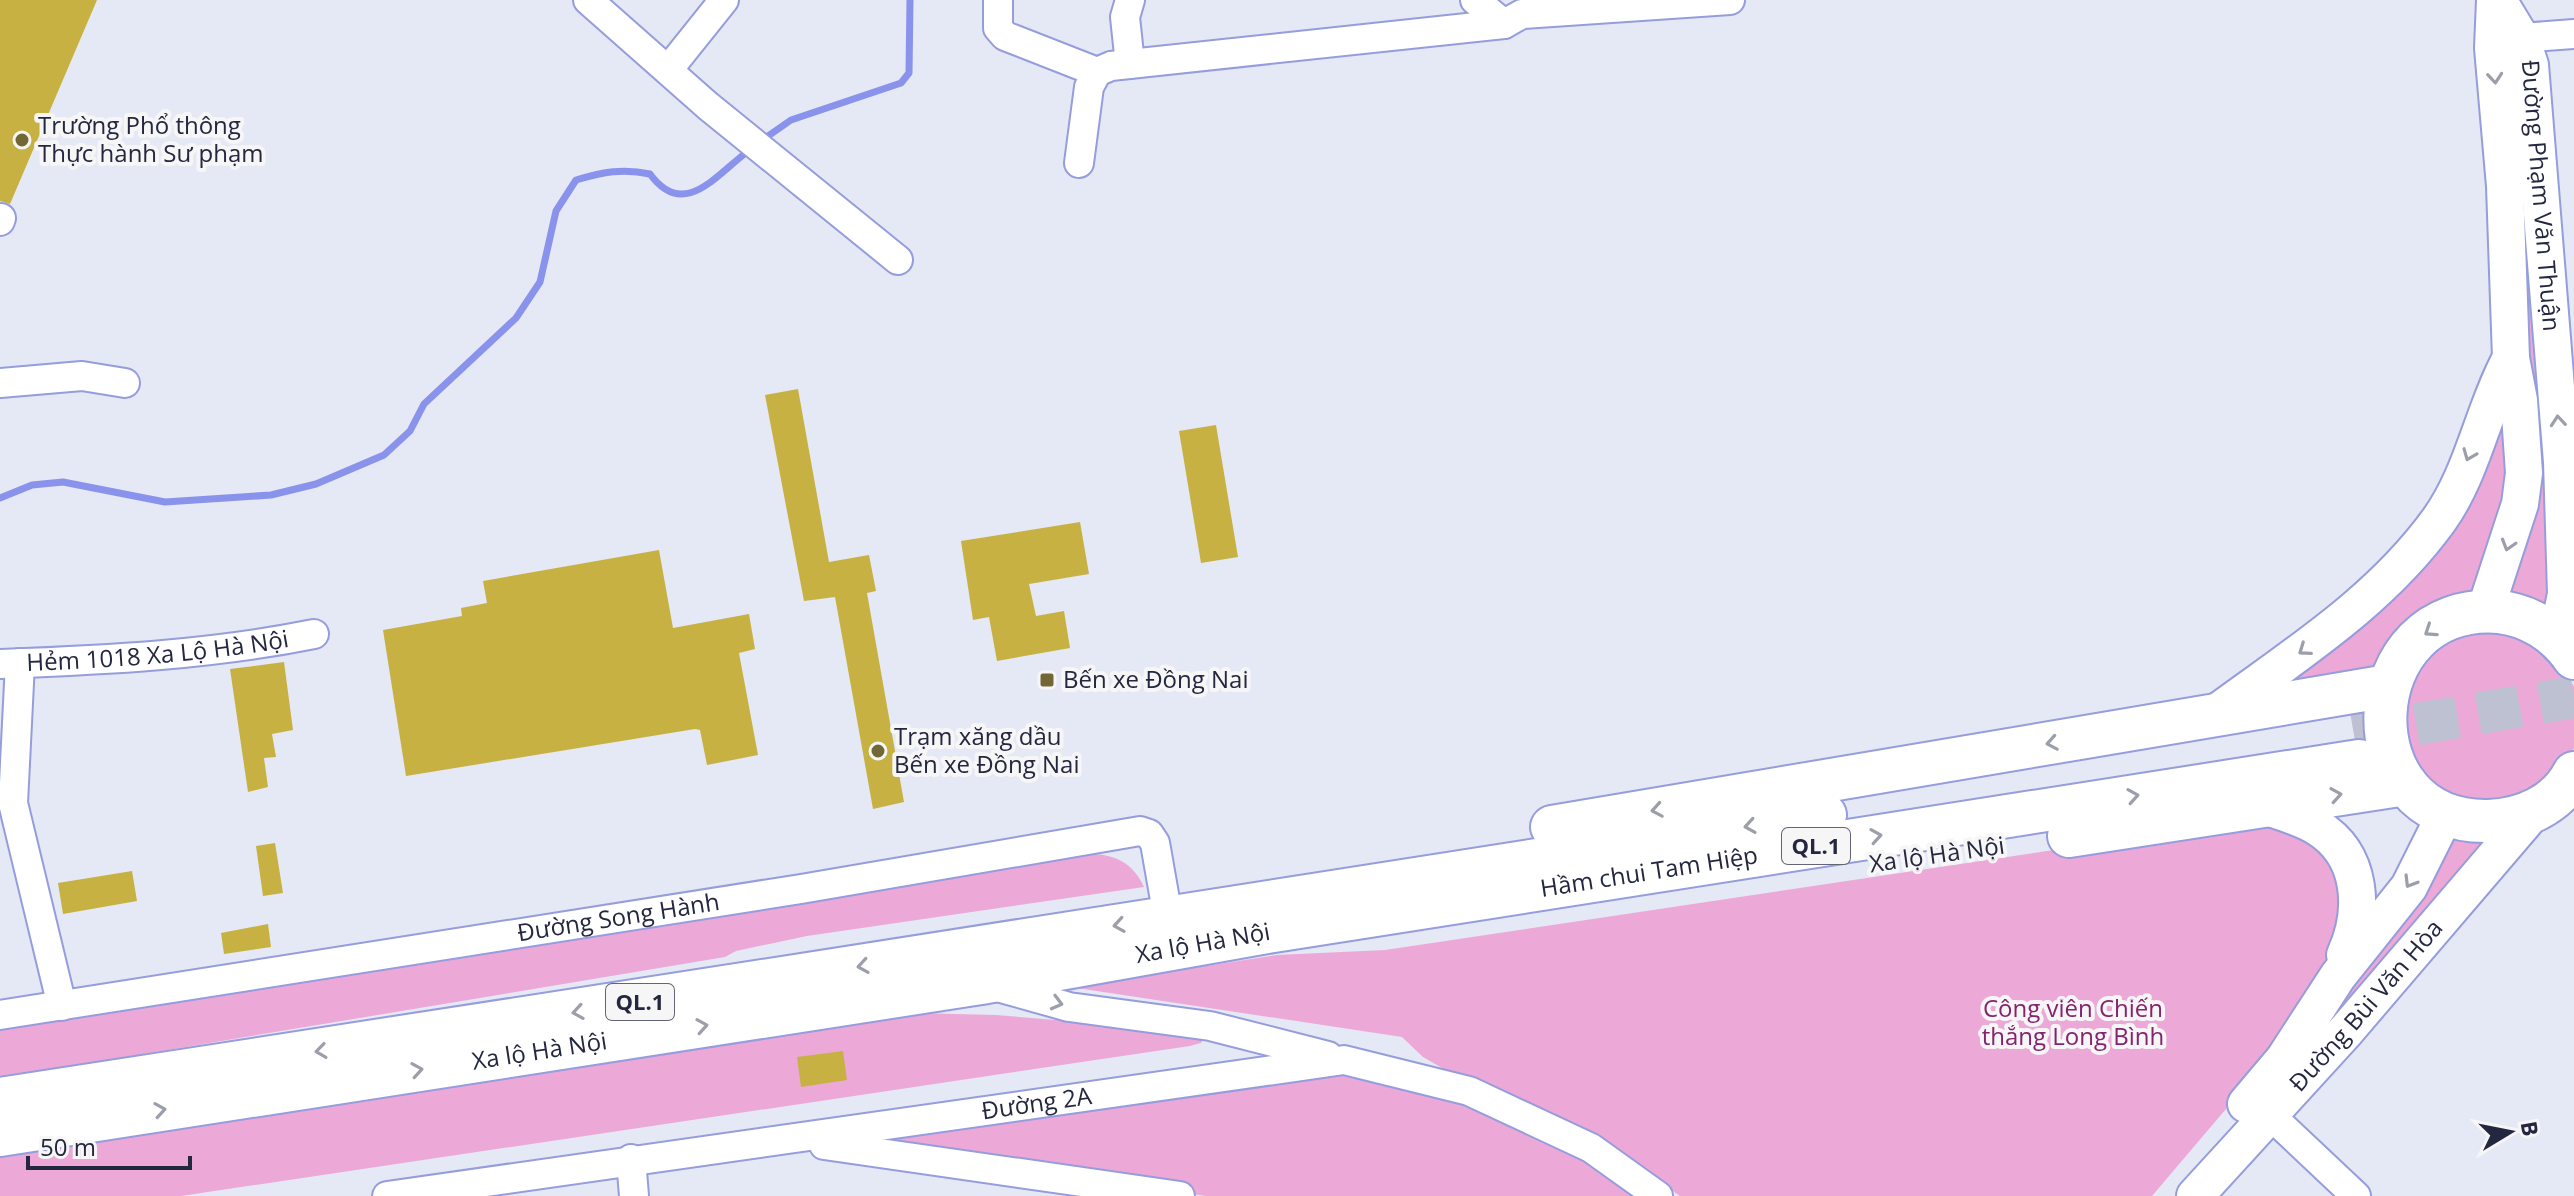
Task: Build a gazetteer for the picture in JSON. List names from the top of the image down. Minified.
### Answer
{"streets":{"highway":["QL.1","Xa lộ Hà Nội","Hầm chui Tam Hiệp"],"main road":["Đường Phạm Văn Thuận","Đường Bùi Văn Hòa"],"street":["Hẻm 1018 Xa Lộ Hà Nội","Đường Song Hành","Đường 2A"]},"crossings":[["Xa lộ Hà Nội","Hầm chui Tam Hiệp"],["Xa lộ Hà Nội","Đường Song Hành"]],"parks":["Công viên Chiến thắng Long Bình"],"places":{"other":["Trường Phổ thông Thực hành Sư phạm","Trạm xăng dầu Bến xe Đồng Nai"],"transit":["Bến xe Đồng Nai"]},"scale_bar":"50 m","north":"right"}
